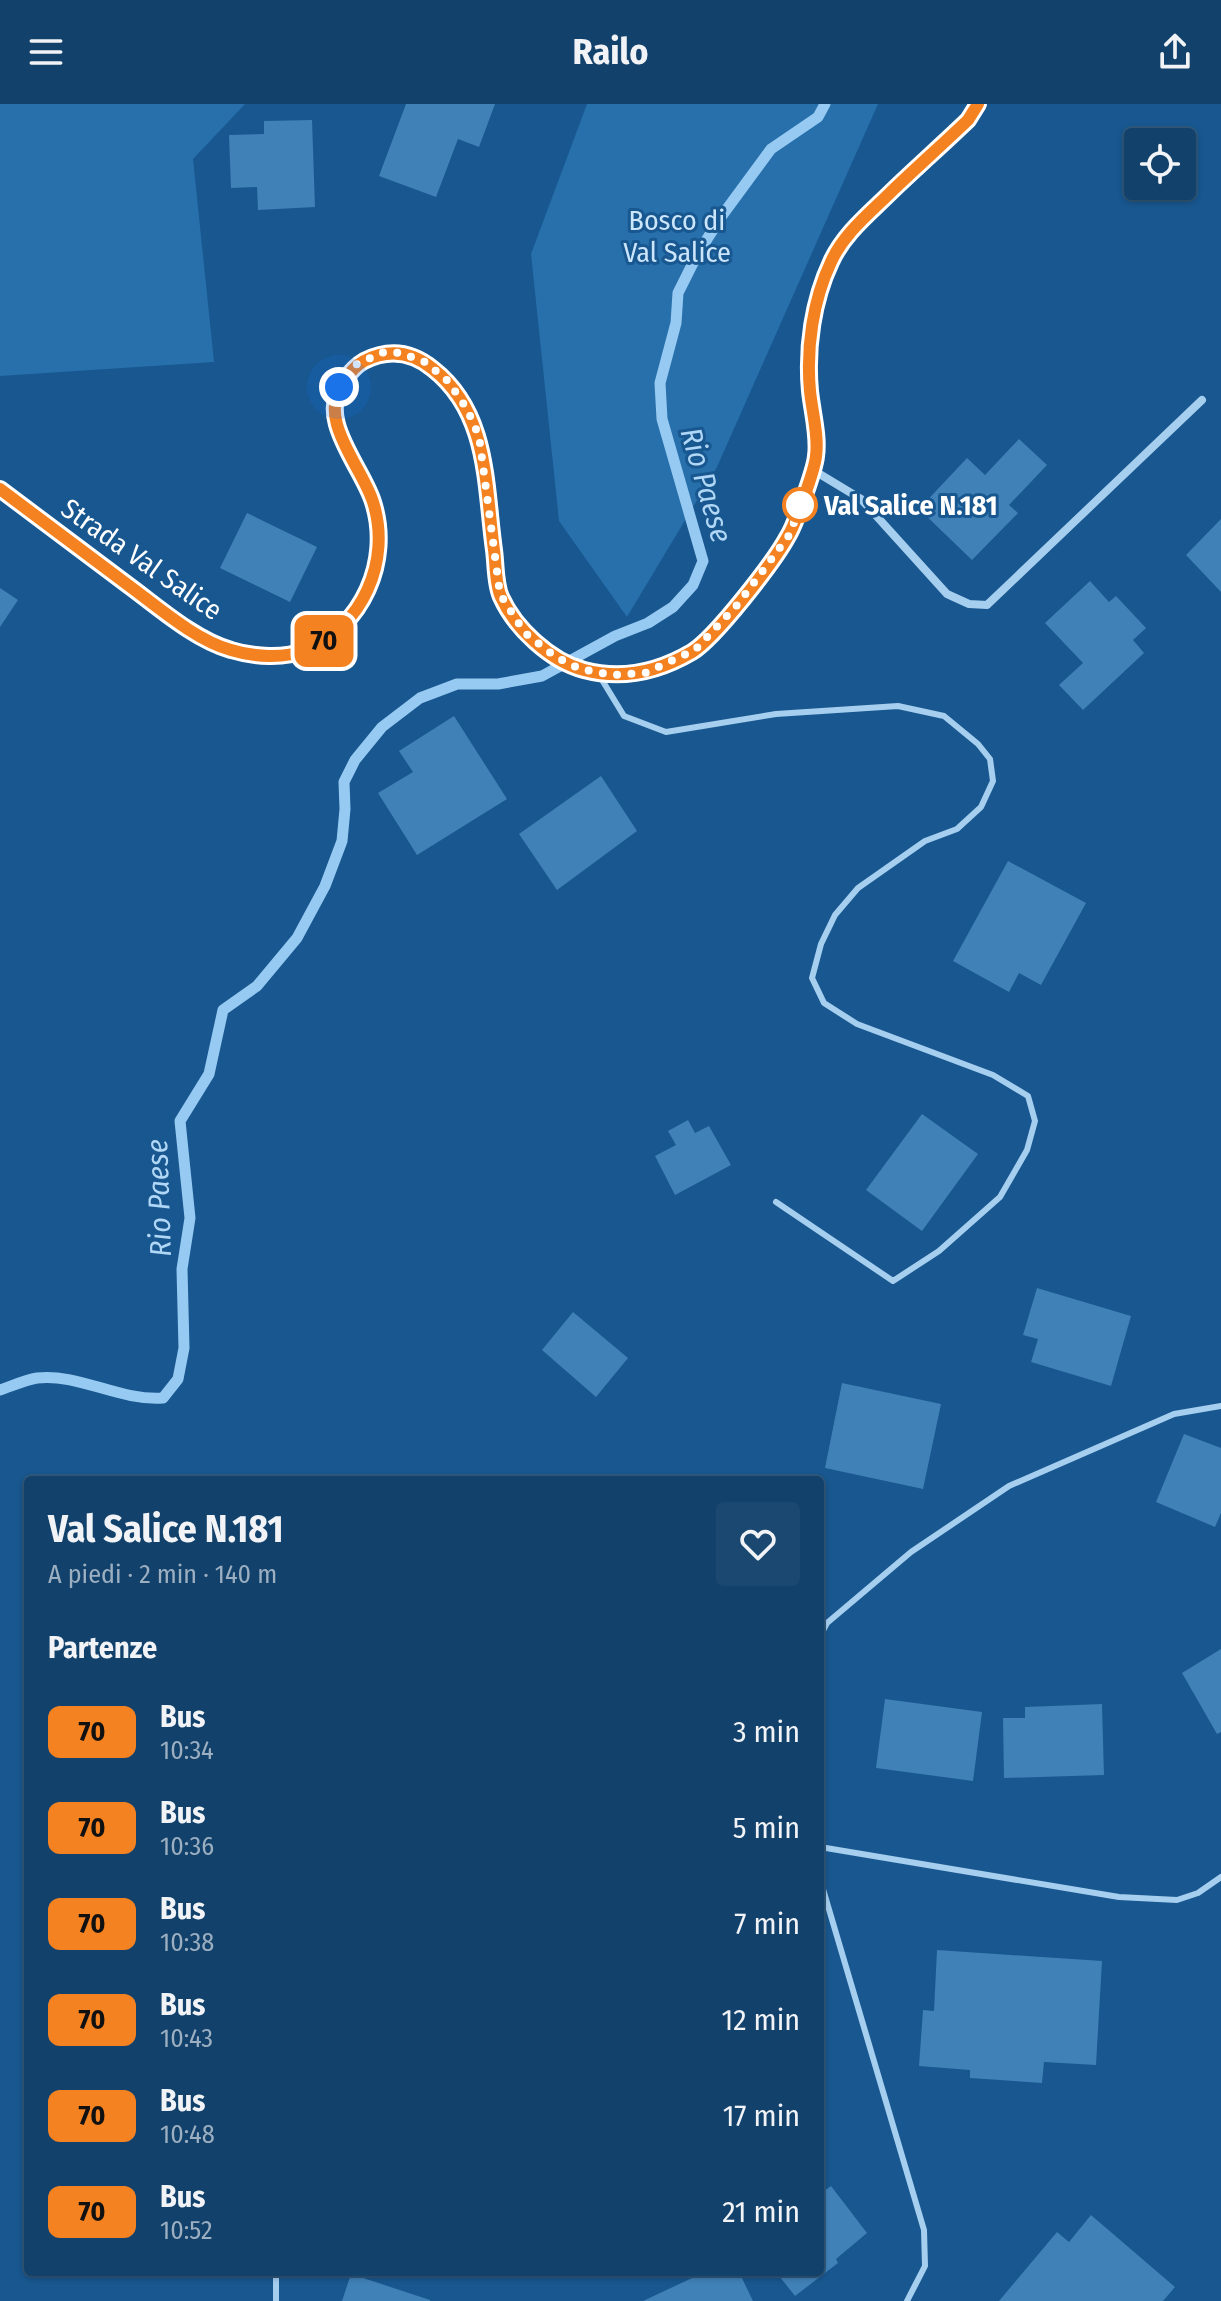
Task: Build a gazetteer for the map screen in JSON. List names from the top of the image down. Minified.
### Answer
{"streets":{"street":["Strada Val Salice"]},"water":["Rio Paese"],"parks":["Bosco di Val Salice"],"places":["Val Salice N.181"],"lines":["bus line 70"],"page":{"header":"Railo","on_map":"70","heading":[["Val Salice N.181","A piedi · 2 min · 140 m"],"Partenze"],"list":[{"mark":"70","name":"Bus","note":"10:34","value":"3 min"},{"mark":"70","name":"Bus","note":"10:36","value":"5 min"},{"mark":"70","name":"Bus","note":"10:38","value":"7 min"},{"mark":"70","name":"Bus","note":"10:43","value":"12 min"},{"mark":"70","name":"Bus","note":"10:48","value":"17 min"},{"mark":"70","name":"Bus","note":"10:52","value":"21 min"}]}}
